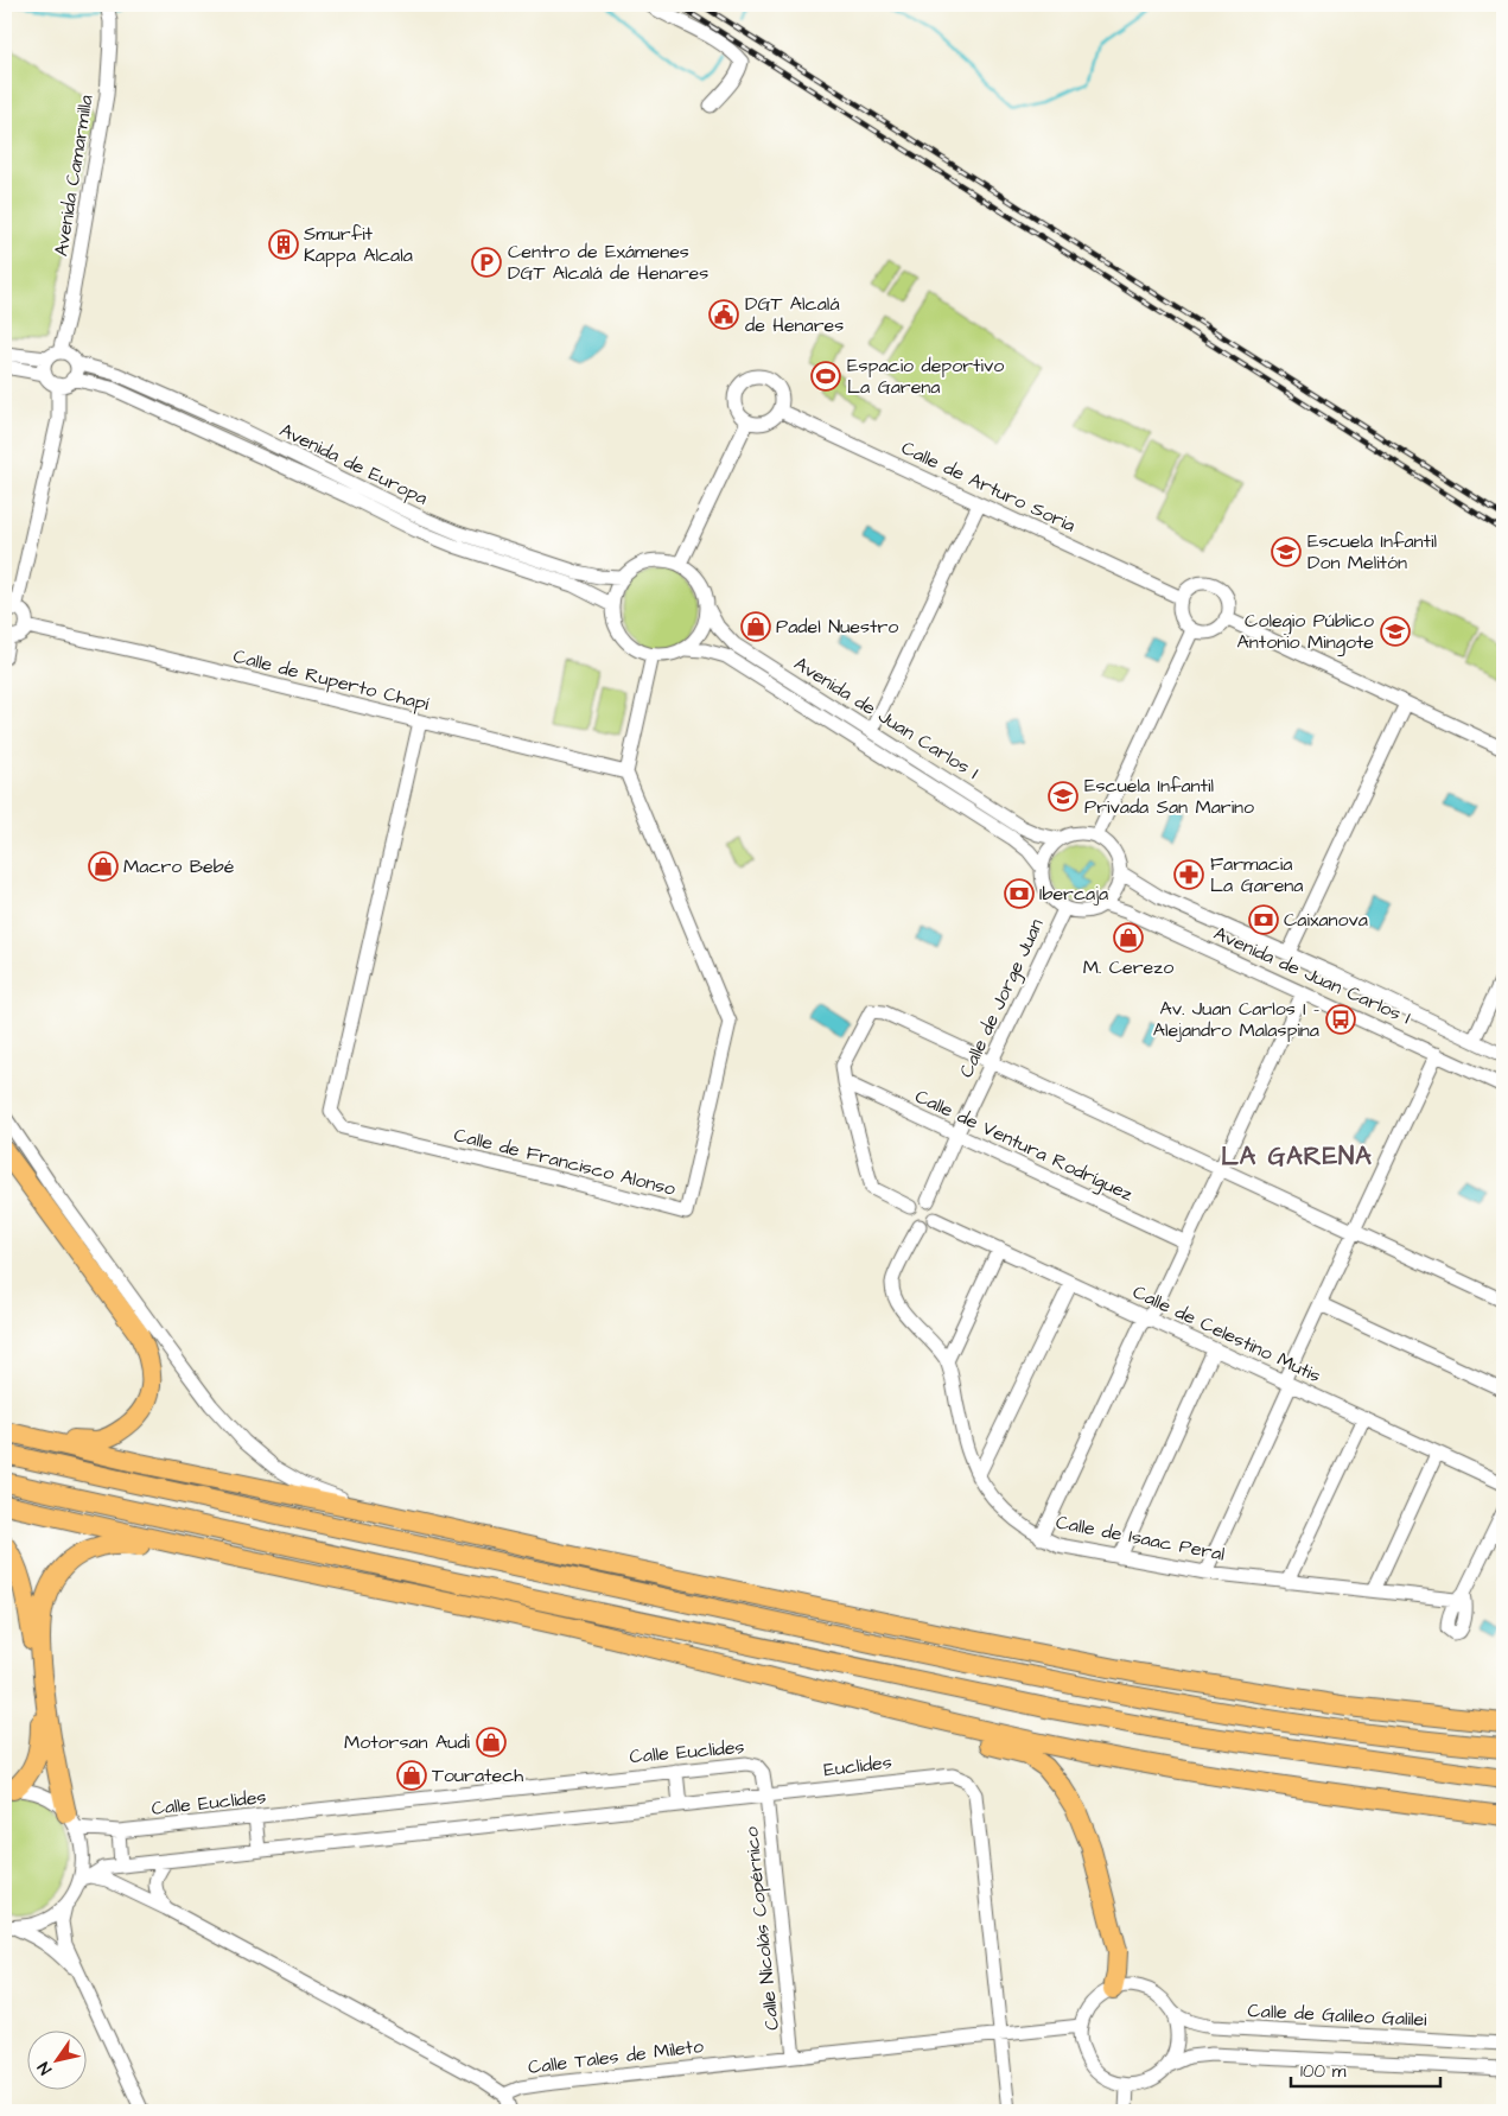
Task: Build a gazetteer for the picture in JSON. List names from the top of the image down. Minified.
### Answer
{"streets":{"street":["Avenida Camarmilla","Avenida de Europa","Calle de Arturo Soria","Calle de Ruperto Chapí","Avenida de Juan Carlos I","Calle de Jorge Juan","Calle de Ventura Rodríguez","Calle de Francisco Alonso","Calle de Celestino Mutis","Calle de Isaac Peral","Calle Euclides","Euclides","Calle Nicolás Copérnico","Calle de Galileo Galilei","Calle Tales de Mileto"]},"crossings":[["Avenida Camarmilla","Avenida de Europa"],["Avenida de Europa","Avenida de Juan Carlos I"],["Calle de Ruperto Chapí","Calle de Francisco Alonso"],["Avenida de Juan Carlos I","Calle de Jorge Juan"],["Calle de Jorge Juan","Calle de Ventura Rodríguez"],["Calle de Jorge Juan","Calle de Celestino Mutis"],["Calle de Jorge Juan","Calle de Isaac Peral"],["Calle de Celestino Mutis","Calle de Isaac Peral"],["Calle Euclides","Euclides"],["Calle Euclides","Calle Nicolás Copérnico"],["Euclides","Calle Nicolás Copérnico"],["Euclides","Calle Tales de Mileto"],["Calle Nicolás Copérnico","Calle Tales de Mileto"],["Calle de Galileo Galilei","Calle Tales de Mileto"]],"districts":["LA GARENA"],"places":{"building":["Smurfit Kappa Alcala"],"parking":["Centro de Exámenes DGT Alcalá de Henares"],"public building":["DGT Alcalá de Henares"],"sports":["Espacio deportivo La Garena"],"school or university":["Escuela Infantil Don Melitón","Colegio Público Antonio Mingote","Escuela Infantil Privada San Marino"],"shop":["Padel Nuestro","Macro Bebé","M. Cerezo","Motorsan Audi","Touratech"],"pharmacy":["Farmacia La Garena"],"bank":["Ibercaja","Caixanova"],"bus stop":["Av. Juan Carlos I - Alejandro Malaspina"]},"scale_bar":"100 m","north":"bottom left"}
